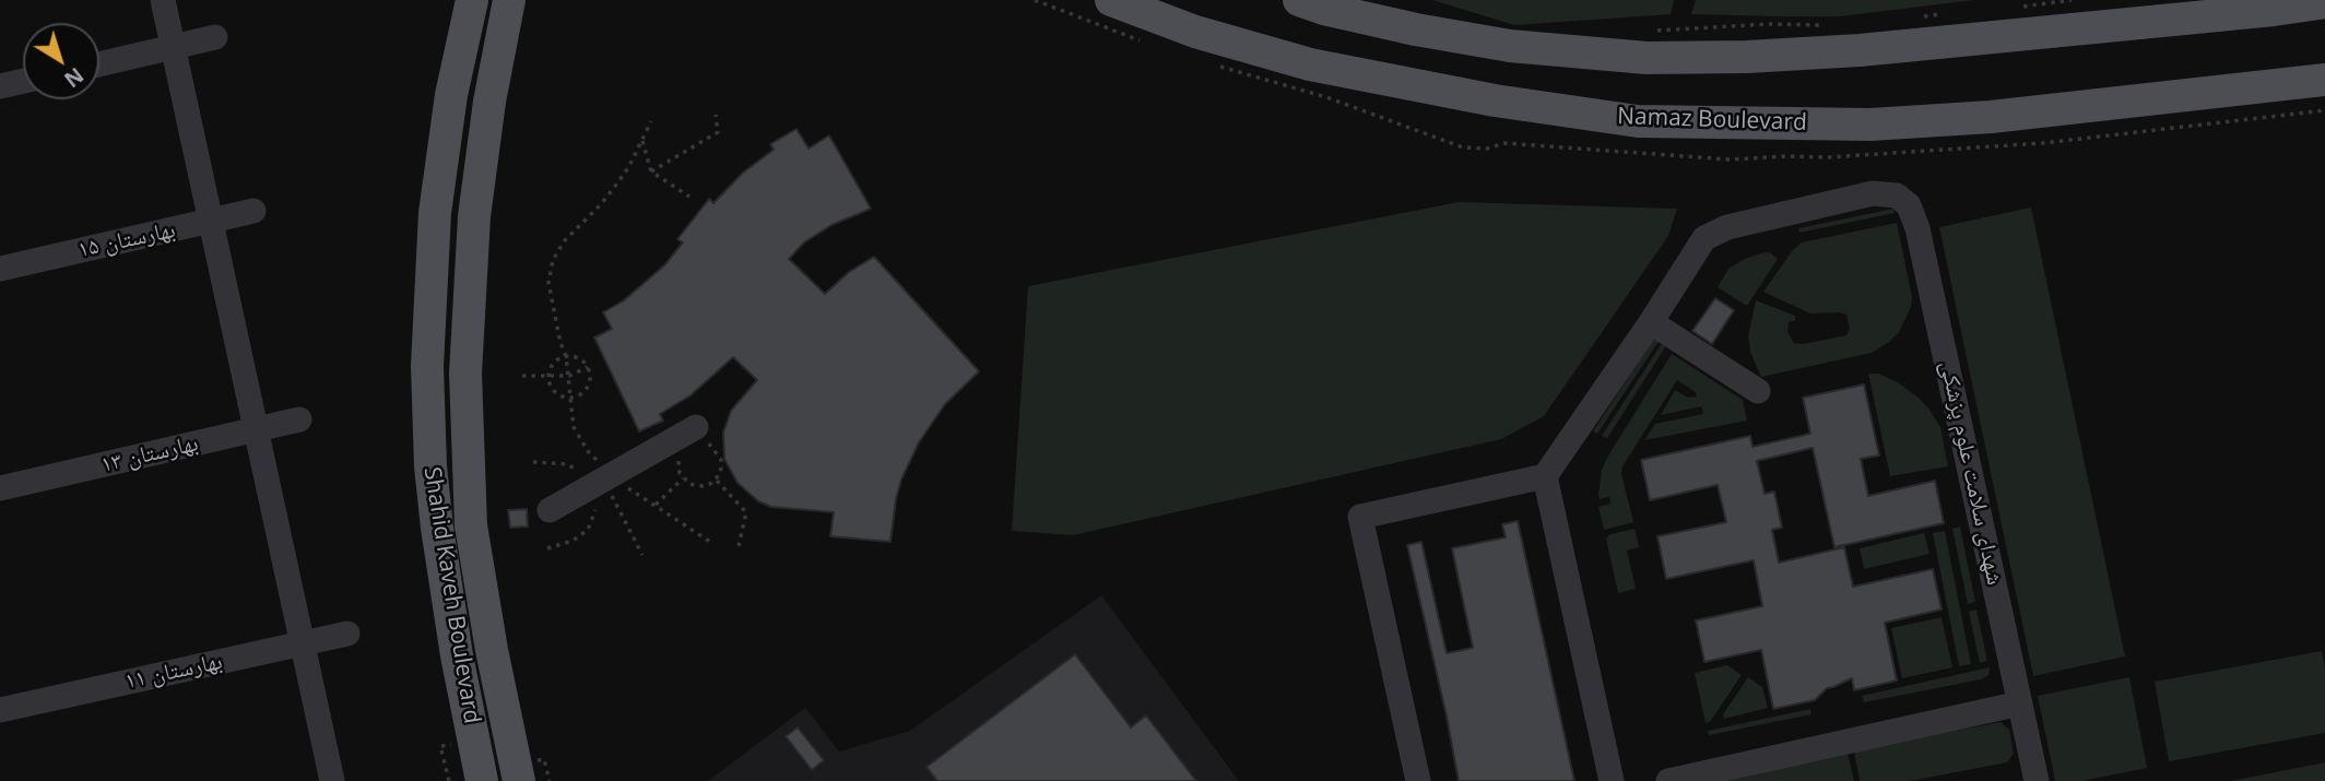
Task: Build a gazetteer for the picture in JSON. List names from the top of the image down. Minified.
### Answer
{"streets":{"main road":["Namaz Boulevard","Shahid Kaveh Boulevard"],"street":["بهارستان ۱۵","بهارستان ۱۳","شهدای سلامت علوم پزشکی","بهارستان ۱۱"]},"north":"bottom right"}
